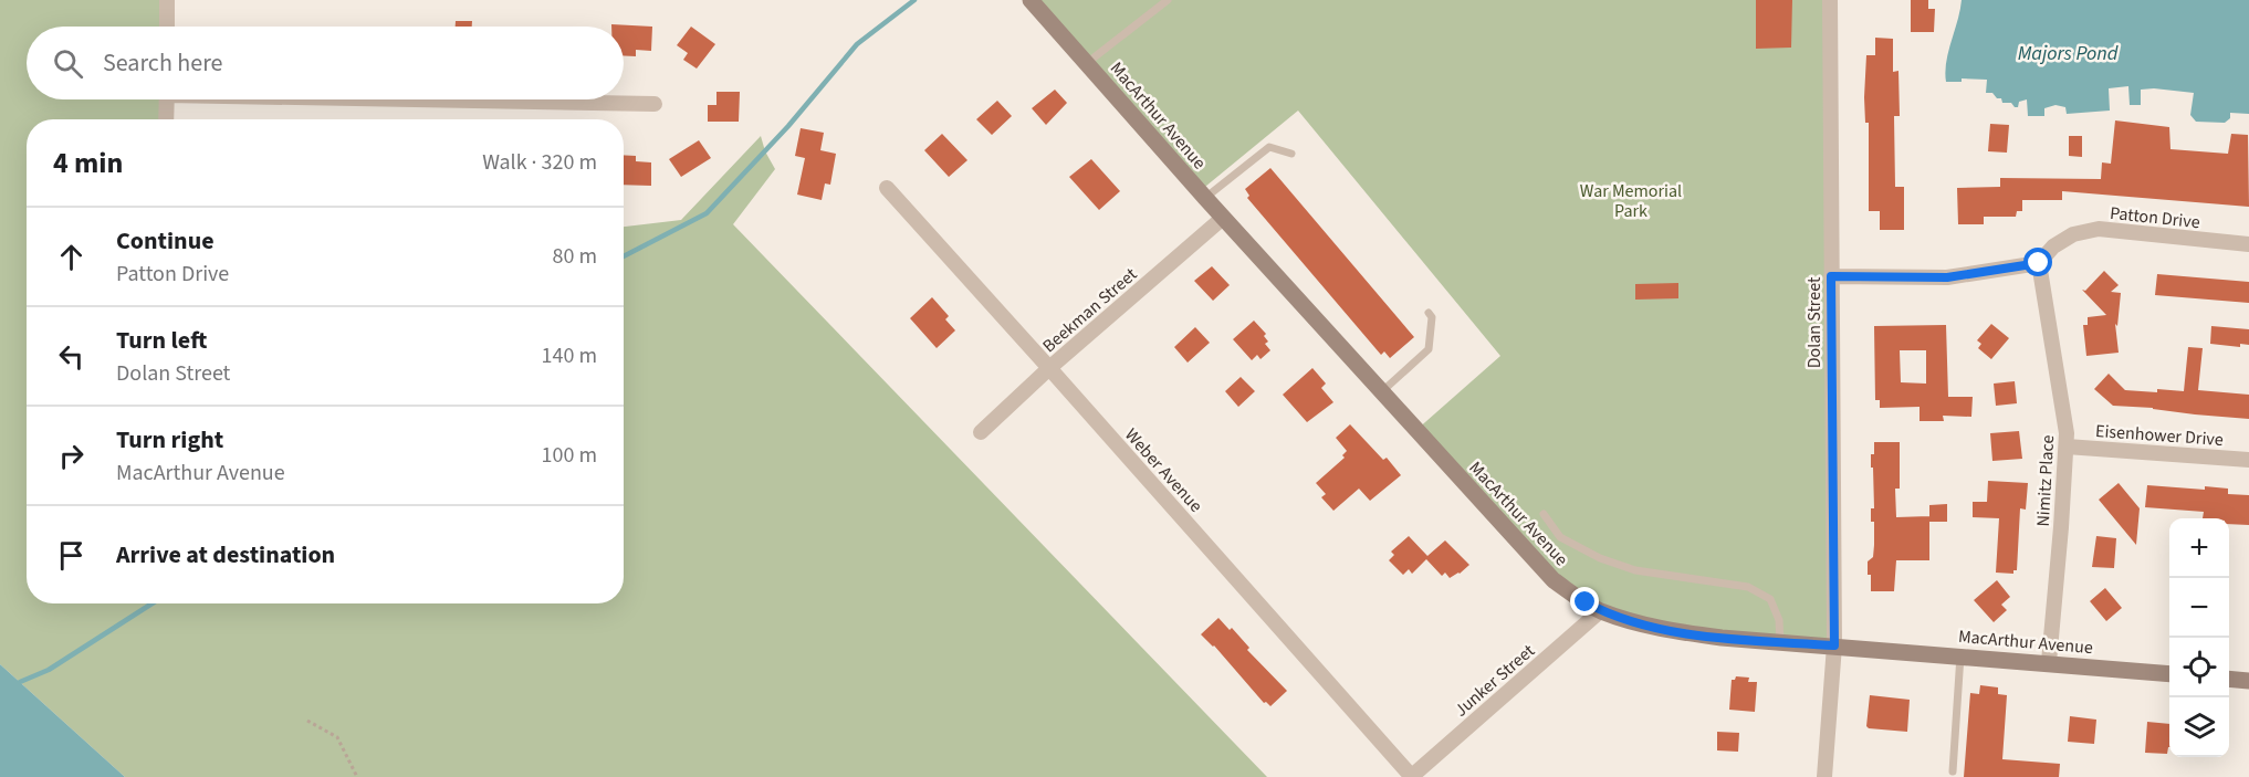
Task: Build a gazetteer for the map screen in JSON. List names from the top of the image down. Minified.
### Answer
{"streets":{"street":["MacArthur Avenue","Patton Drive","Beekman Street","Dolan Street","Eisenhower Drive","Weber Avenue","Nimitz Place","Junker Street"]},"crossings":[["MacArthur Avenue","Beekman Street"],["MacArthur Avenue","Dolan Street"],["MacArthur Avenue","Nimitz Place"],["MacArthur Avenue","Junker Street"],["Patton Drive","Nimitz Place"],["Beekman Street","Weber Avenue"],["Eisenhower Drive","Nimitz Place"],["Weber Avenue","Junker Street"]],"water":["Majors Pond"],"parks":["War Memorial Park"],"page":{"search":"Search here","heading":["4 min","Walk · 320 m"],"list":[["Continue","Patton Drive","80 m"],["Turn left","Dolan Street","140 m"],["Turn right","MacArthur Avenue","100 m"],"Arrive at destination"],"map_buttons":["+","−"]}}
